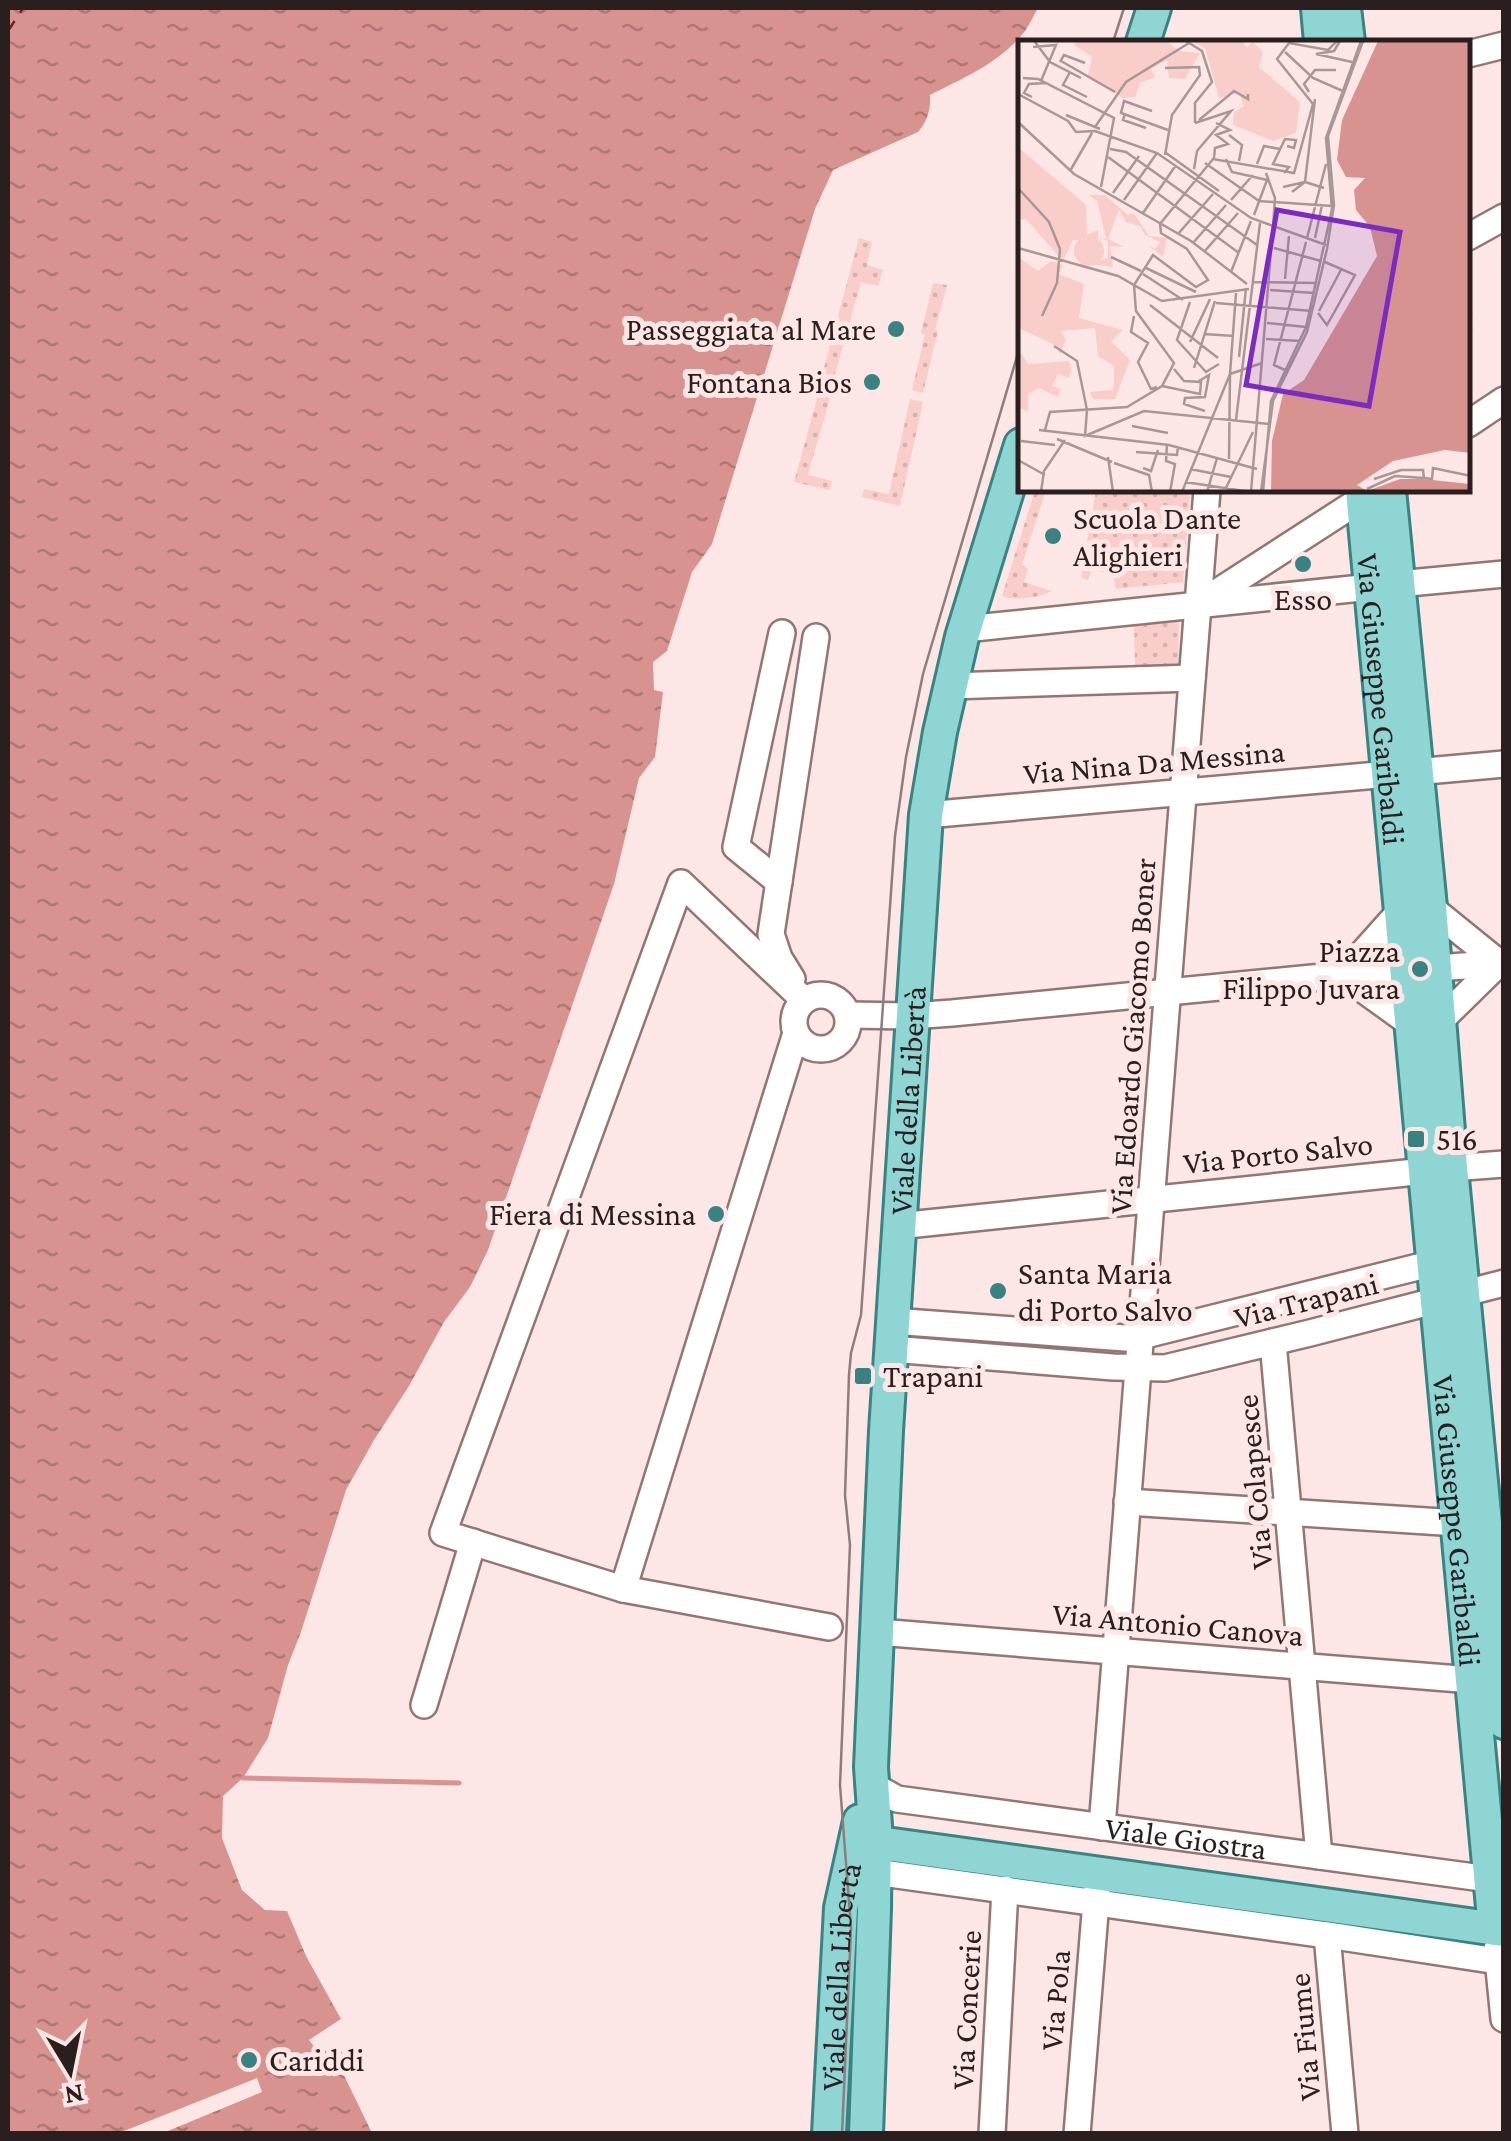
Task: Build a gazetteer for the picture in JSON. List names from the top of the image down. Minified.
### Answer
{"streets":{"main road":["Via Giuseppe Garibaldi","Viale della Libertà","Viale Giostra"],"street":["Via Nina Da Messina","Via Edoardo Giacomo Boner","Via Porto Salvo","Via Trapani","Via Colapesce","Via Antonio Canova","Via Pola","Via Concerie","Via Fiume"]},"crossings":[["Via Giuseppe Garibaldi","Via Nina Da Messina"],["Via Giuseppe Garibaldi","Via Porto Salvo"],["Via Giuseppe Garibaldi","Via Trapani"],["Via Giuseppe Garibaldi","Via Antonio Canova"],["Via Giuseppe Garibaldi","Viale Giostra"],["Via Nina Da Messina","Via Edoardo Giacomo Boner"],["Via Nina Da Messina","Viale della Libertà"],["Via Edoardo Giacomo Boner","Via Porto Salvo"],["Via Edoardo Giacomo Boner","Via Trapani"],["Via Edoardo Giacomo Boner","Via Antonio Canova"],["Via Edoardo Giacomo Boner","Viale Giostra"],["Viale della Libertà","Via Porto Salvo"],["Viale della Libertà","Via Trapani"],["Viale della Libertà","Via Antonio Canova"],["Viale della Libertà","Viale Giostra"],["Via Trapani","Via Colapesce"],["Via Colapesce","Via Antonio Canova"],["Via Colapesce","Viale Giostra"],["Viale Giostra","Via Pola"],["Viale Giostra","Via Concerie"],["Viale Giostra","Via Fiume"]],"places":{"other":["Passeggiata al Mare","Fontana Bios","Scuola Dante Alighieri","Esso","Piazza Filippo Juvara","Fiera di Messina","Santa Maria di Porto Salvo","Cariddi"],"transit":["516","Trapani"]},"north":"bottom"}
